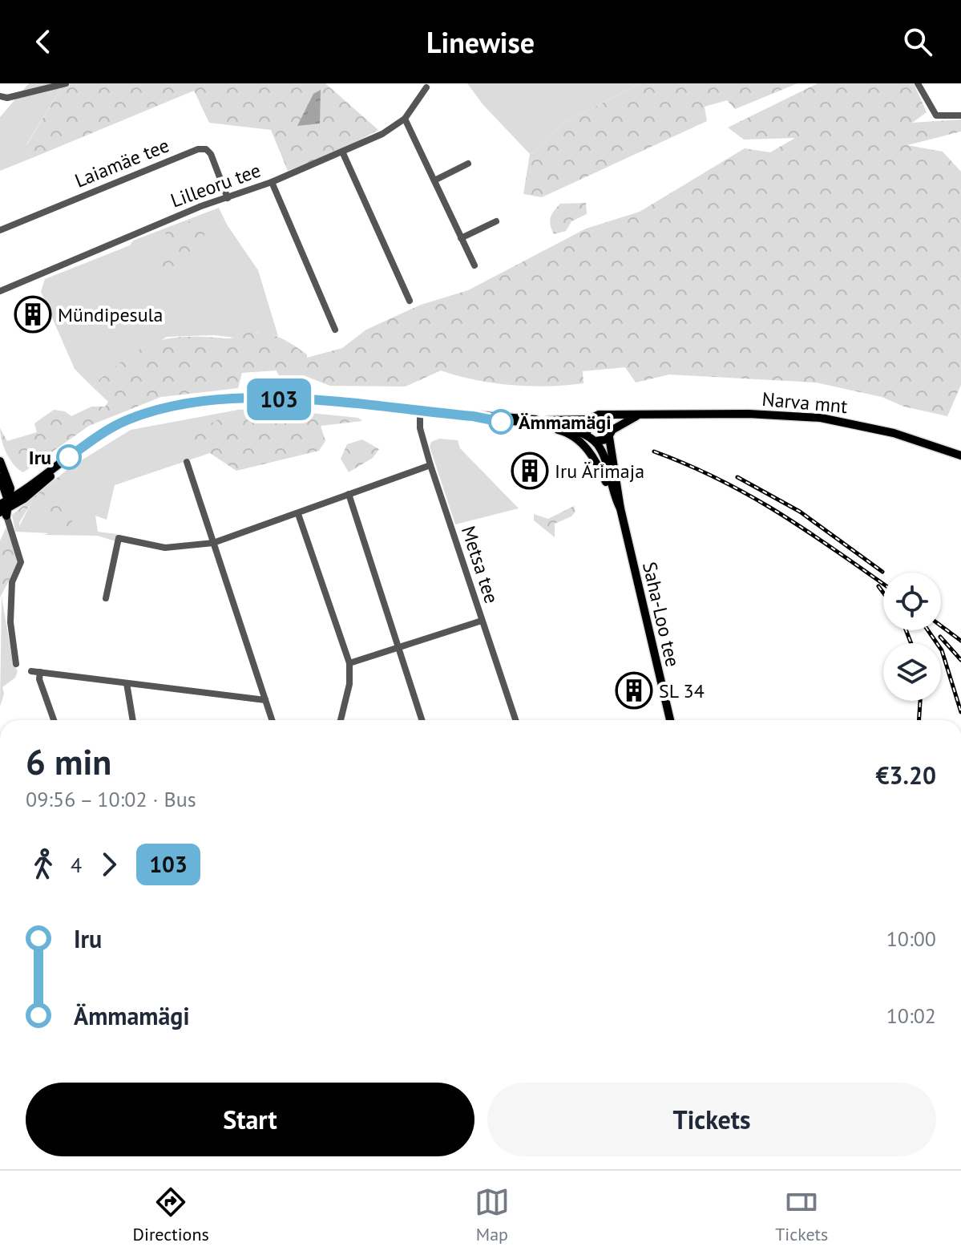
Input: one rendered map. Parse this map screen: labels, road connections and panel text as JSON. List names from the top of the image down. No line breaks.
{"streets":{"main road":["Narva mnt","Saha-Loo tee"],"street":["Laiamäe tee","Lilleoru tee","Metsa tee"]},"crossings":[["Laiamäe tee","Lilleoru tee"],["Narva mnt","Metsa tee"],["Narva mnt","Saha-Loo tee"]],"places":{"building":["Mündipesula","Iru Ärimaja","SL 34"],"other":["Ämmamägi","Iru"]},"lines":["bus line 103"],"page":{"header":"Linewise","on_map":"103","heading":["6 min","09:56 – 10:02 · Bus","€3.20"],"legs":["4","103"],"list":[{"name":"Iru","value":"10:00"},{"name":"Ämmamägi","value":"10:02"}],"buttons":["Start","Tickets"],"tabs":["Directions","Map","Tickets"]}}
